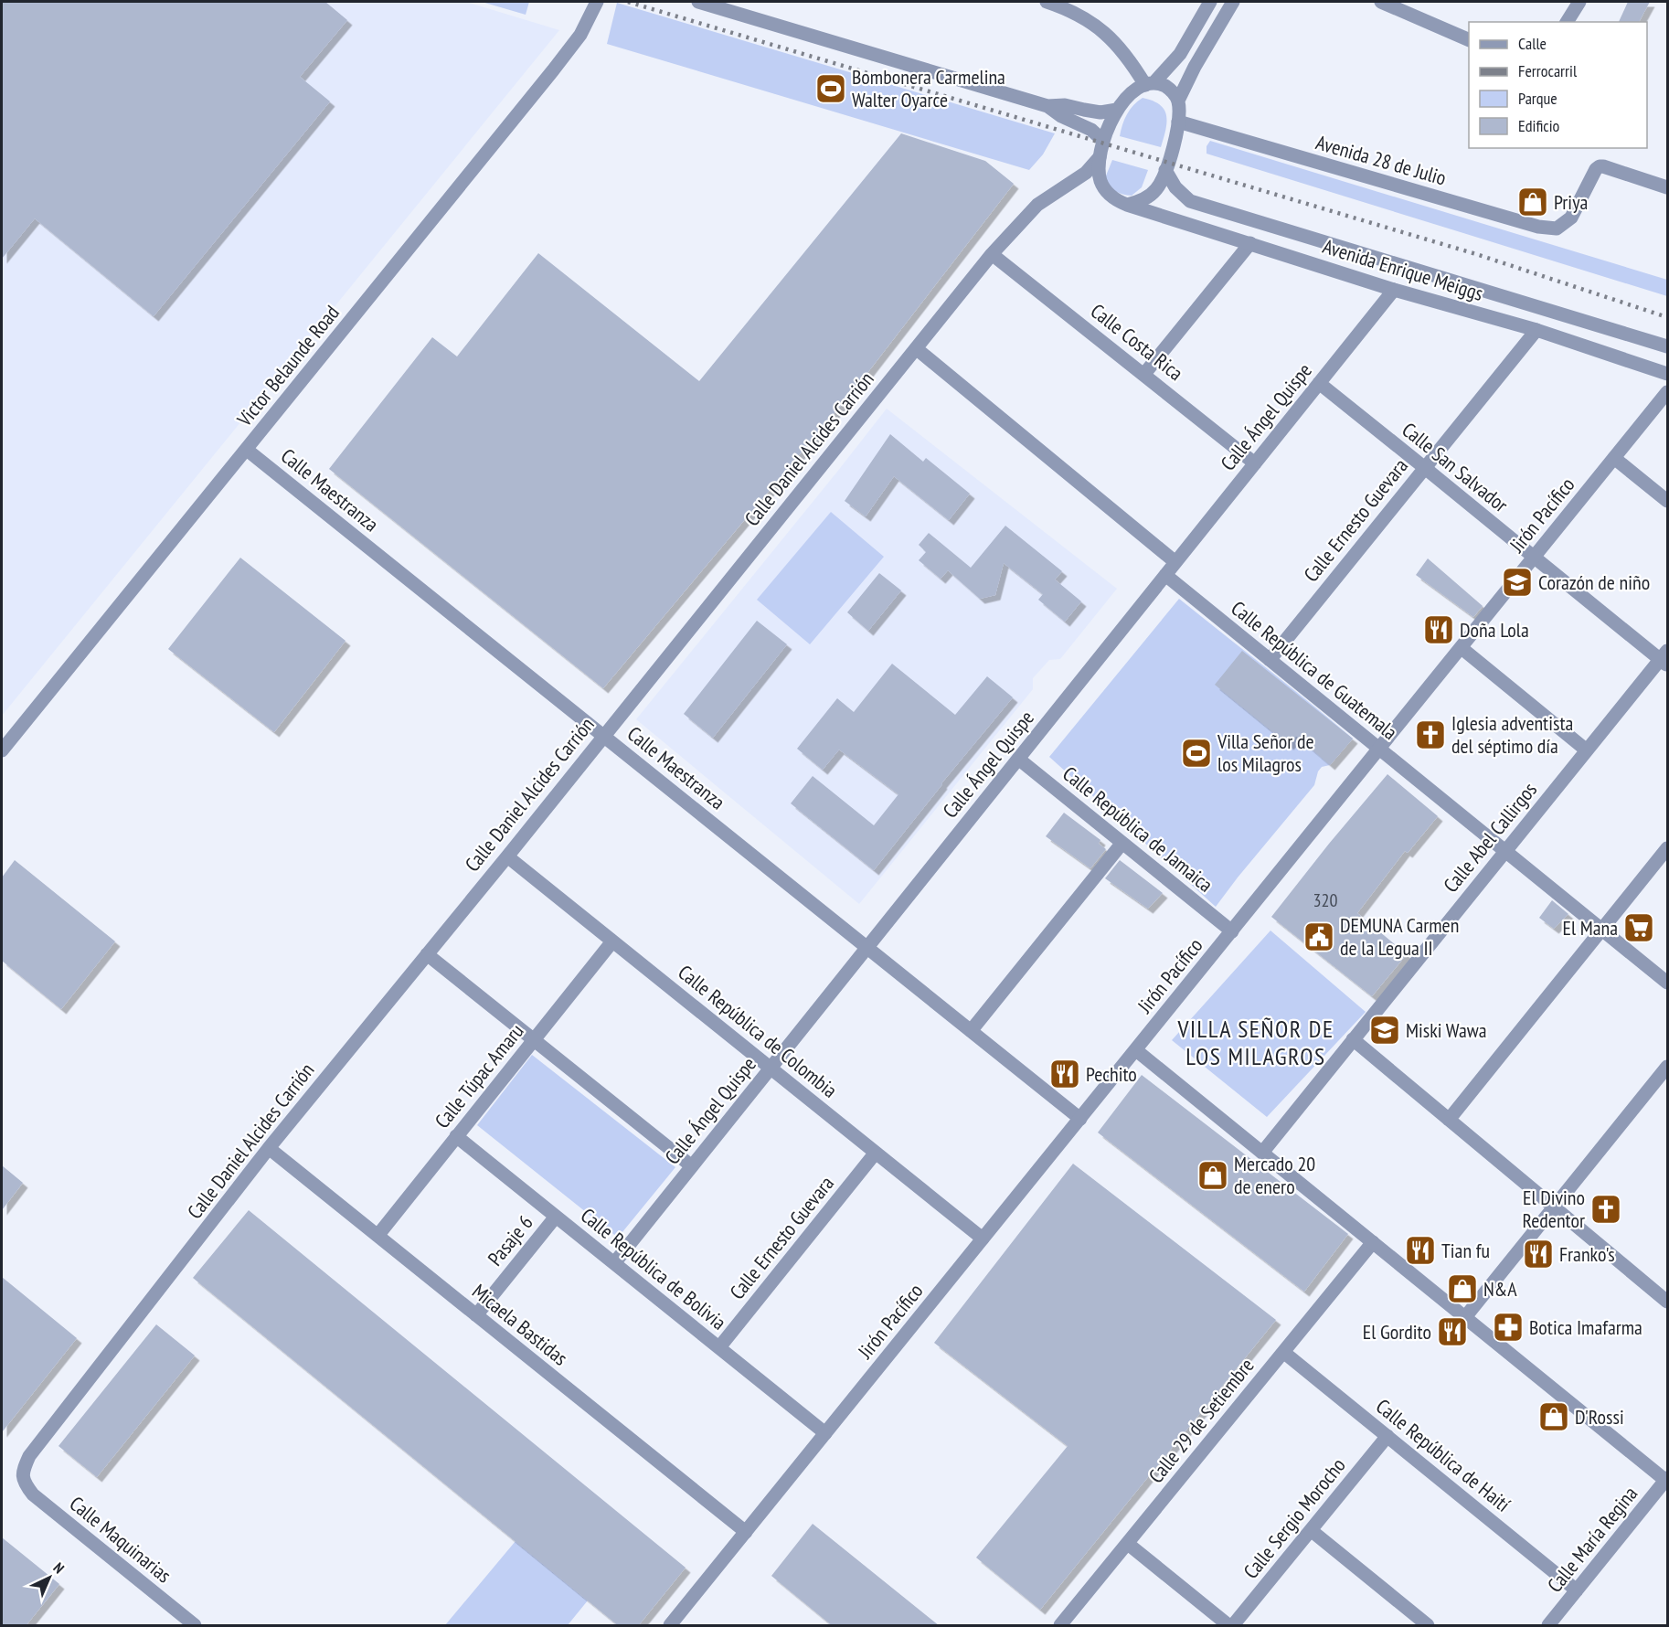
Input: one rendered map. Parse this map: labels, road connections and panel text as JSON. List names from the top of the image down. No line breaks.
{"streets":{"street":["Avenida 28 de Julio","Avenida Enrique Meiggs","Calle Costa Rica","Victor Belaunde Road","Calle Ángel Quispe","Calle Daniel Alcides Carrión","Calle San Salvador","Calle Maestranza","Jirón Pacífico","Calle Ernesto Guevara","Calle República de Guatemala","Calle República de Jamaica","Calle Abel Callirgos","Calle República de Colombia","Calle Túpac Amaru","Pasaje 6","Calle República de Bolivia","Micaela Bastidas","Calle 29 de Setiembre","Calle República de Haití","Calle Sergio Morocho","Calle Maquinarias","Calle María Regina"]},"crossings":[["Avenida 28 de Julio","Avenida Enrique Meiggs"],["Avenida 28 de Julio","Calle Daniel Alcides Carrión"],["Avenida Enrique Meiggs","Calle Ángel Quispe"],["Avenida Enrique Meiggs","Calle Daniel Alcides Carrión"],["Avenida Enrique Meiggs","Calle Ernesto Guevara"],["Calle Costa Rica","Calle Ángel Quispe"],["Calle Costa Rica","Calle Daniel Alcides Carrión"],["Victor Belaunde Road","Calle Maestranza"],["Calle Ángel Quispe","Calle San Salvador"],["Calle Ángel Quispe","Calle Maestranza"],["Calle Ángel Quispe","Calle República de Guatemala"],["Calle Ángel Quispe","Calle República de Jamaica"],["Calle Ángel Quispe","Calle República de Colombia"],["Calle Ángel Quispe","Calle República de Bolivia"],["Calle Daniel Alcides Carrión","Calle Maestranza"],["Calle Daniel Alcides Carrión","Calle República de Colombia"],["Calle Daniel Alcides Carrión","Micaela Bastidas"],["Calle Daniel Alcides Carrión","Calle Maquinarias"],["Calle San Salvador","Jirón Pacífico"],["Calle San Salvador","Calle Ernesto Guevara"],["Calle San Salvador","Calle Abel Callirgos"],["Calle Maestranza","Jirón Pacífico"],["Jirón Pacífico","Calle República de Guatemala"],["Jirón Pacífico","Calle República de Jamaica"],["Jirón Pacífico","Calle República de Colombia"],["Jirón Pacífico","Calle República de Bolivia"],["Jirón Pacífico","Micaela Bastidas"],["Calle Ernesto Guevara","Calle República de Guatemala"],["Calle Ernesto Guevara","Calle República de Colombia"],["Calle Ernesto Guevara","Calle República de Bolivia"],["Calle República de Guatemala","Calle Abel Callirgos"],["Calle República de Colombia","Calle Túpac Amaru"],["Calle Túpac Amaru","Calle República de Bolivia"],["Calle Túpac Amaru","Micaela Bastidas"],["Pasaje 6","Calle República de Bolivia"],["Pasaje 6","Micaela Bastidas"],["Calle 29 de Setiembre","Calle República de Haití"],["Calle República de Haití","Calle Sergio Morocho"],["Calle República de Haití","Calle María Regina"]],"districts":["VILLA SEÑOR DE LOS MILAGROS"],"places":{"sports":["Bombonera Carmelina Walter Oyarce","Villa Señor de los Milagros"],"shop":["Priya","Mercado 20 de enero","N&A","D'Rossi"],"school or university":["Corazón de niño","Miski Wawa"],"restaurant":["Doña Lola","Pechito","Tian fu","Franko's","El Gordito"],"church":["Iglesia adventista del séptimo día","El Divino Redentor"],"supermarket":["El Mana"],"public building":["DEMUNA Carmen de la Legua II"],"pharmacy":["Botica Imafarma"]},"house_numbers":["320"],"legend":["Calle","Ferrocarril","Parque","Edificio"],"north":"top right"}
